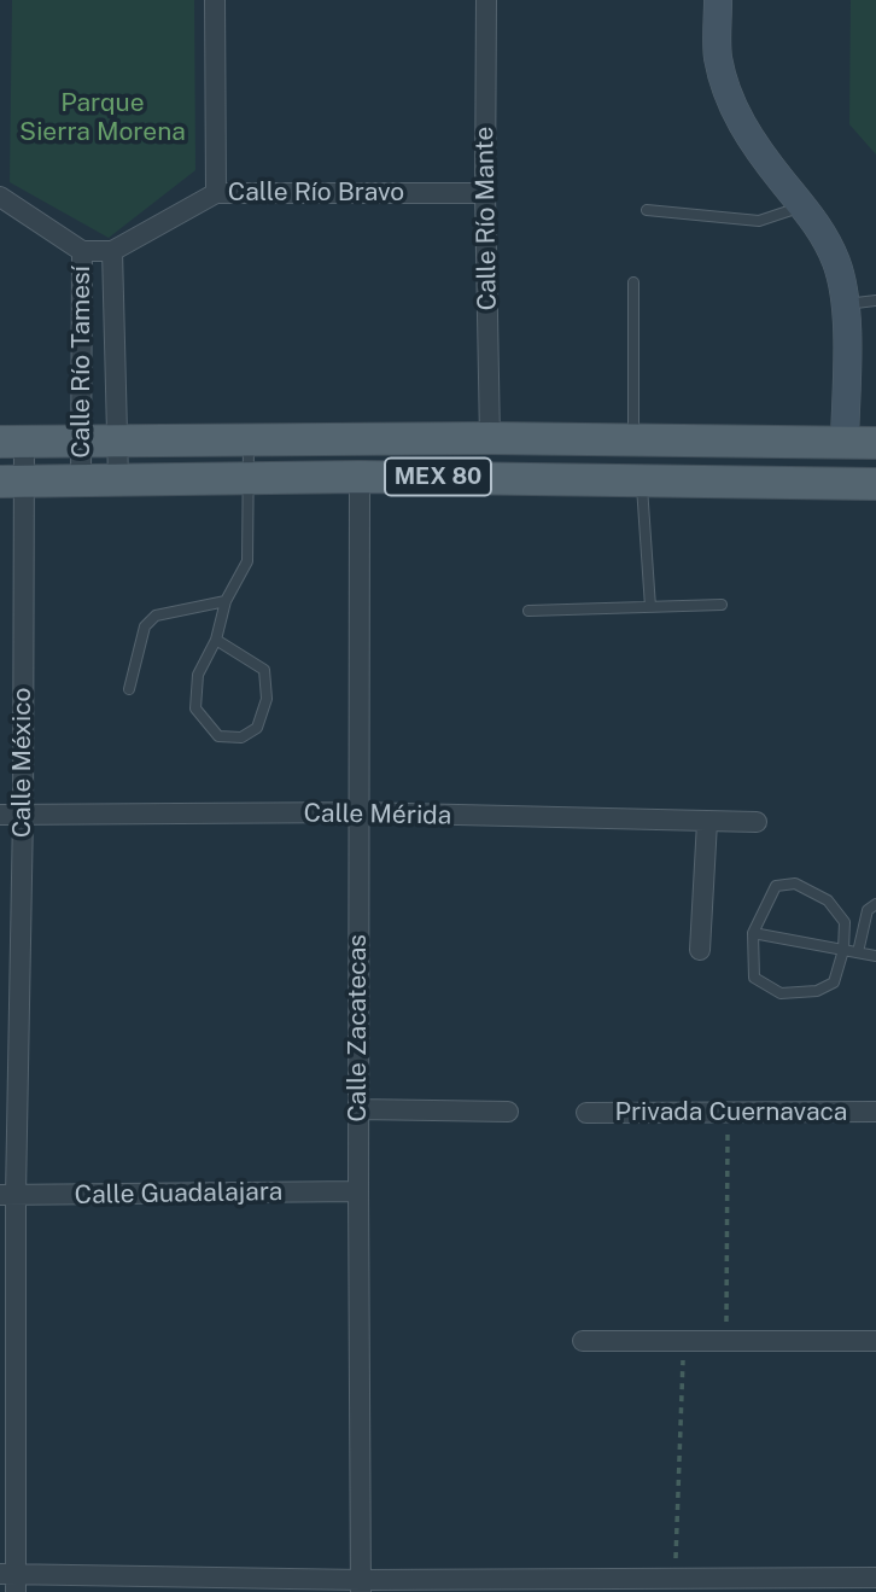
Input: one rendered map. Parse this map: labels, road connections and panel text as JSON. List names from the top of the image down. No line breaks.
{"streets":{"main road":["MEX 80"],"street":["Calle Río Bravo","Calle Río Mante","Calle Río Tamesí","Calle México","Calle Mérida","Calle Zacatecas","Privada Cuernavaca","Calle Guadalajara"]},"crossings":[["Calle Río Bravo","Calle Río Mante"],["Calle Río Bravo","Calle Río Tamesí"],["Calle Río Mante","MEX 80"],["Calle Río Tamesí","MEX 80"],["MEX 80","Calle México"],["MEX 80","Calle Zacatecas"],["Calle México","Calle Mérida"],["Calle México","Calle Guadalajara"],["Calle Mérida","Calle Zacatecas"],["Calle Zacatecas","Calle Guadalajara"]],"parks":["Parque Sierra Morena"]}
